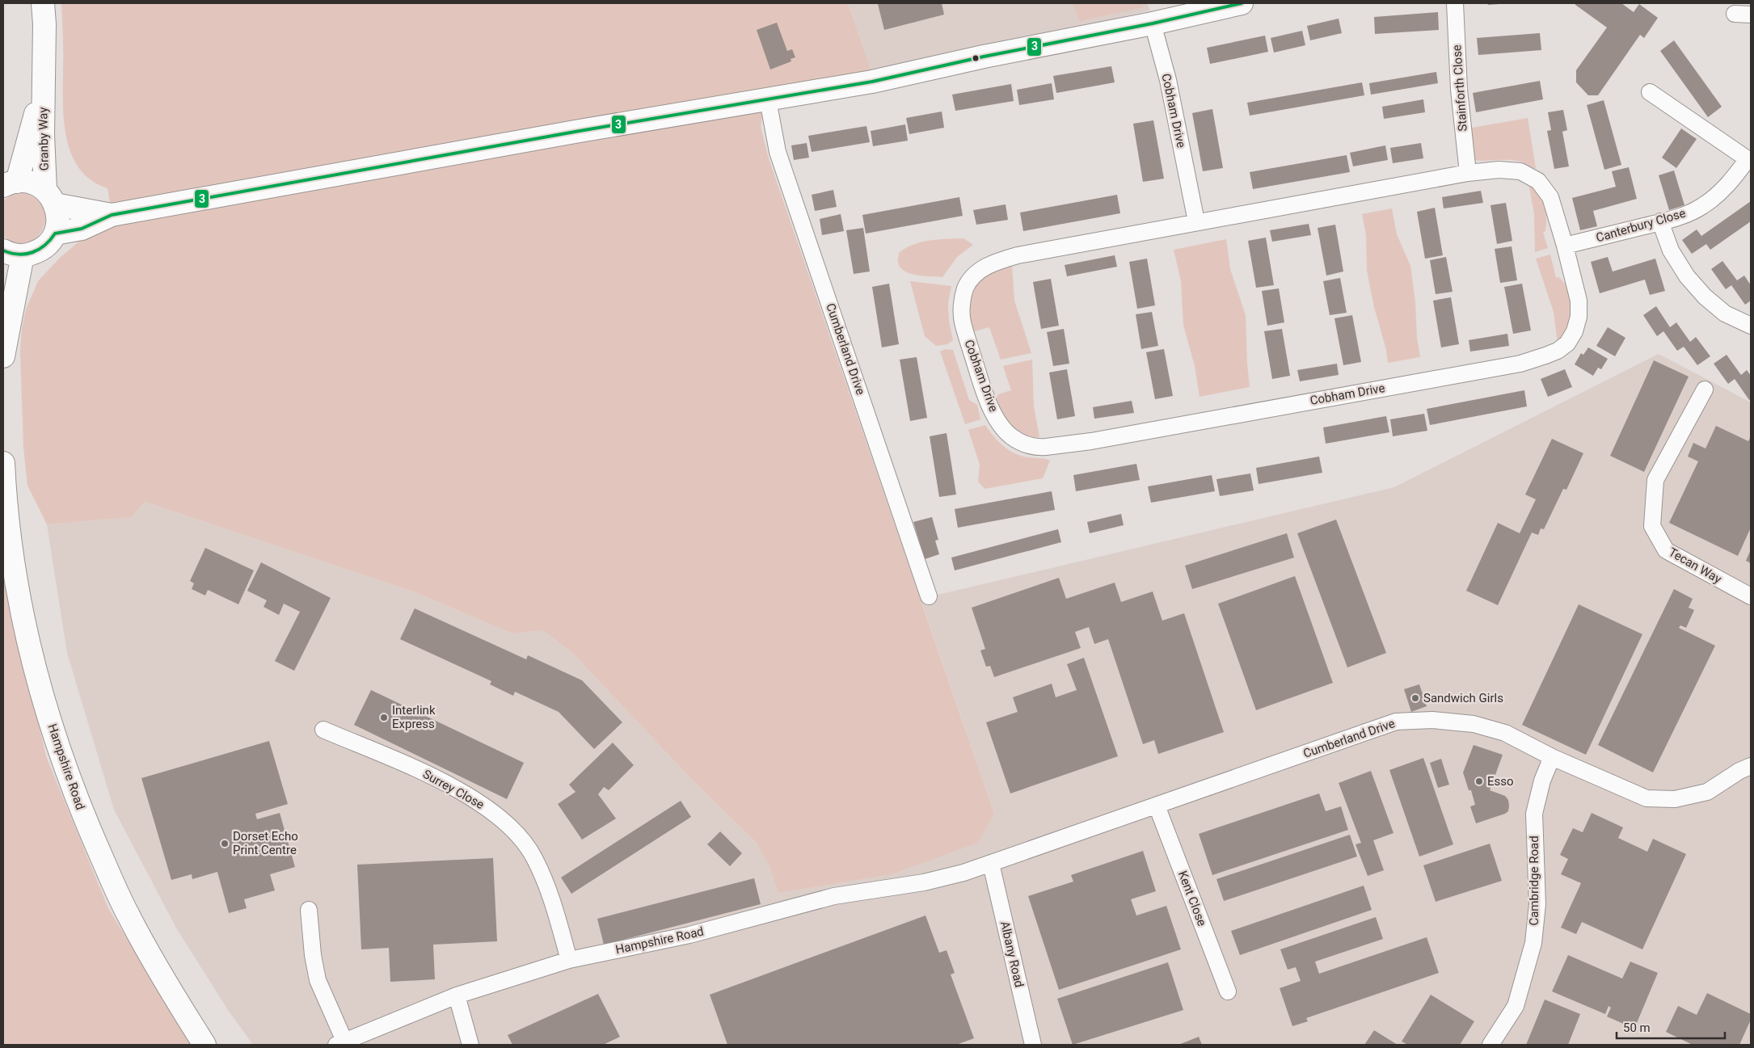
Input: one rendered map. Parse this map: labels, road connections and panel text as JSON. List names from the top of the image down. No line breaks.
{"streets":{"main road":["Granby Way","Hampshire Road"],"street":["Stainforth Close","Cobham Drive","Canterbury Close","Cumberland Drive","Tecan Way","Surrey Close","Cambridge Road","Kent Close","Albany Road"]},"crossings":[["Stainforth Close","Cobham Drive"],["Cobham Drive","Canterbury Close"],["Cumberland Drive","Hampshire Road"],["Cumberland Drive","Cambridge Road"],["Cumberland Drive","Kent Close"],["Cumberland Drive","Albany Road"],["Hampshire Road","Surrey Close"],["Hampshire Road","Albany Road"]],"places":["Sandwich Girls","Interlink Express","Esso","Dorset Echo Print Centre"],"lines":["transit line 3"],"scale_bar":"50 m"}
